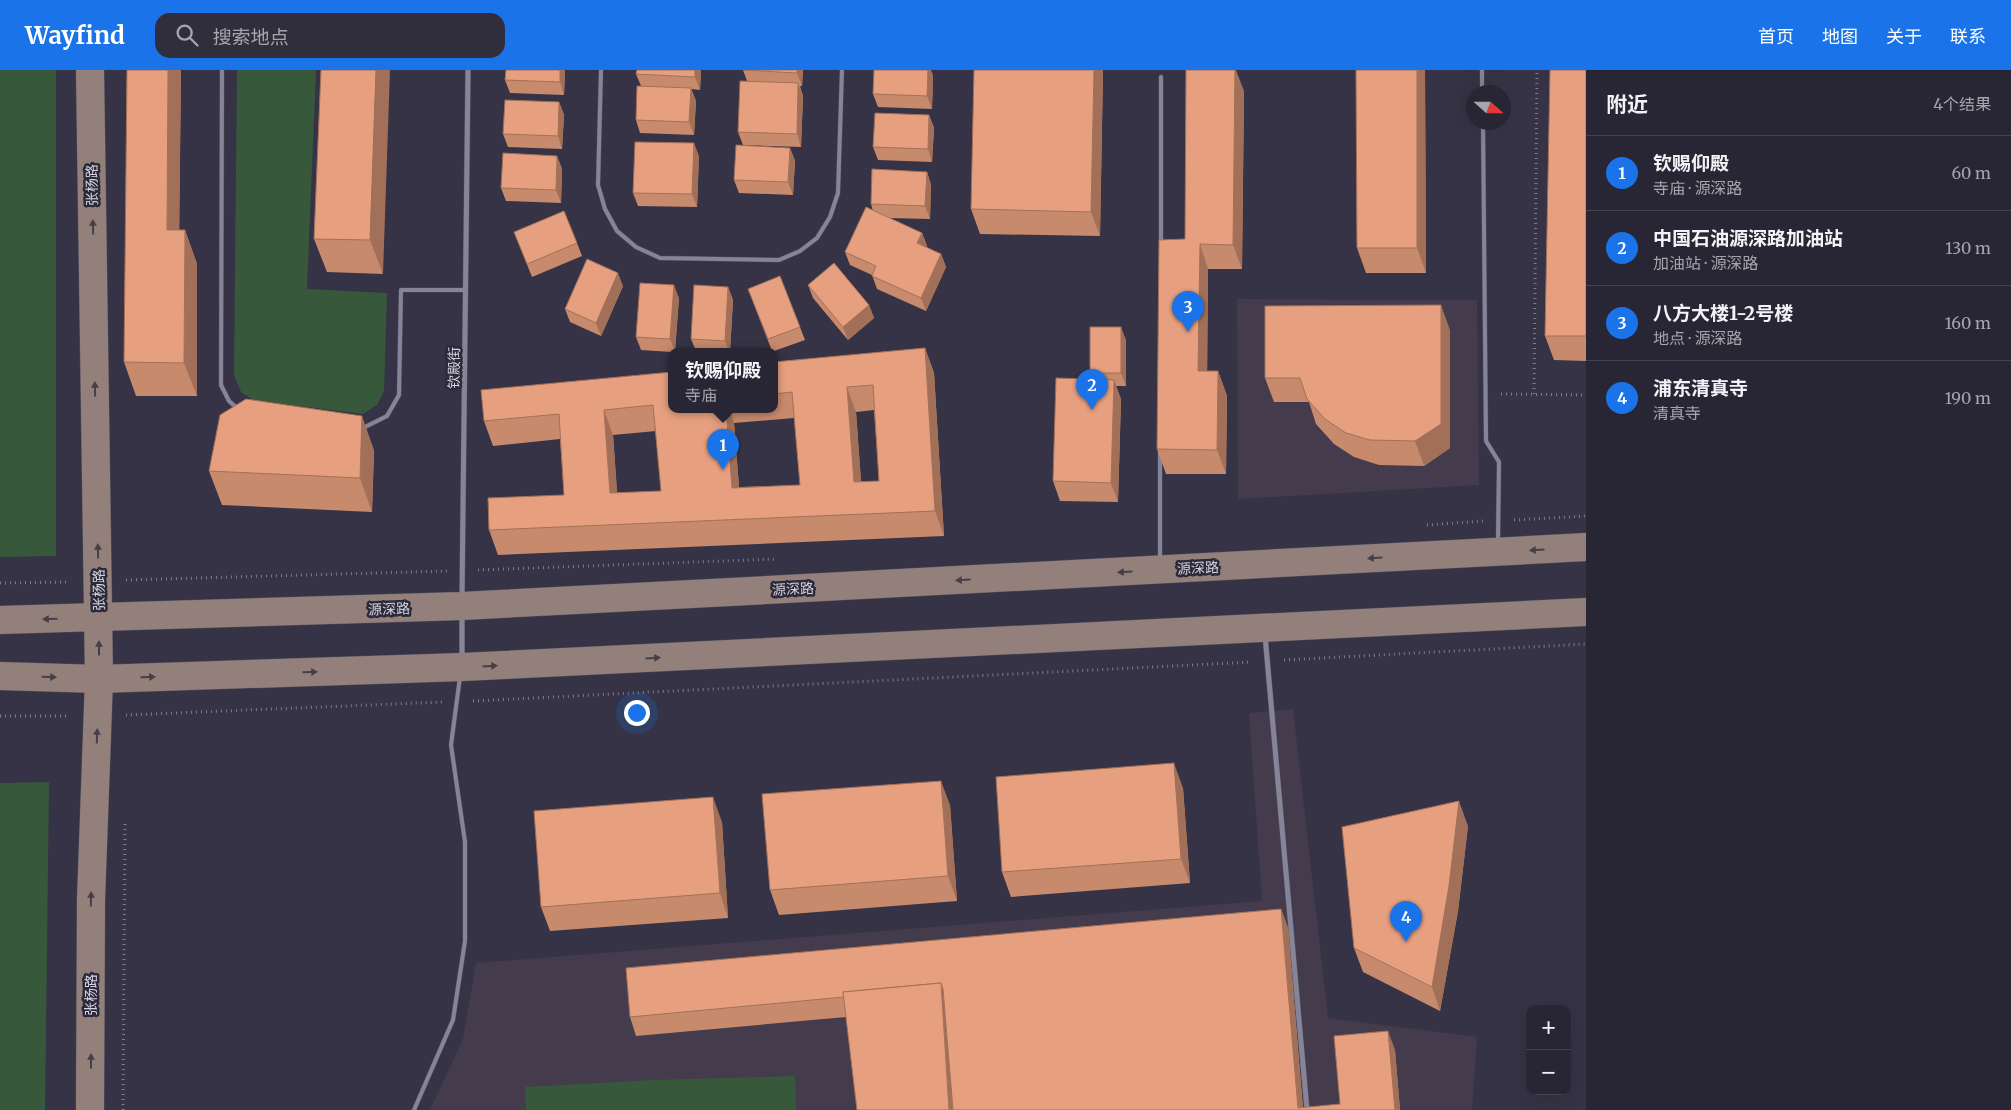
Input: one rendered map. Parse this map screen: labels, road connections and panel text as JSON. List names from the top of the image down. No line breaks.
{"streets":{"main road":["张杨路","源深路"],"street":["钦殿街"]},"crossings":[["张杨路","源深路"],["钦殿街","源深路"]],"one_way":["张杨路"],"north":"right","page":{"header":"Wayfind","search":"搜索地点","nav":["首页","地图","关于","联系"],"heading":["附近","4个结果"],"list":[{"mark":"1","name":"钦赐仰殿","note":"寺庙 · 源深路","value":"60 m"},{"mark":"2","name":"中国石油源深路加油站","note":"加油站 · 源深路","value":"130 m"},{"mark":"3","name":"八方大楼1-2号楼","note":"地点 · 源深路","value":"160 m"},{"mark":"4","name":"浦东清真寺","note":"清真寺","value":"190 m"}],"pins":["3","2","1","4"],"popup":["钦赐仰殿","寺庙"],"map_buttons":["+","−"]}}
